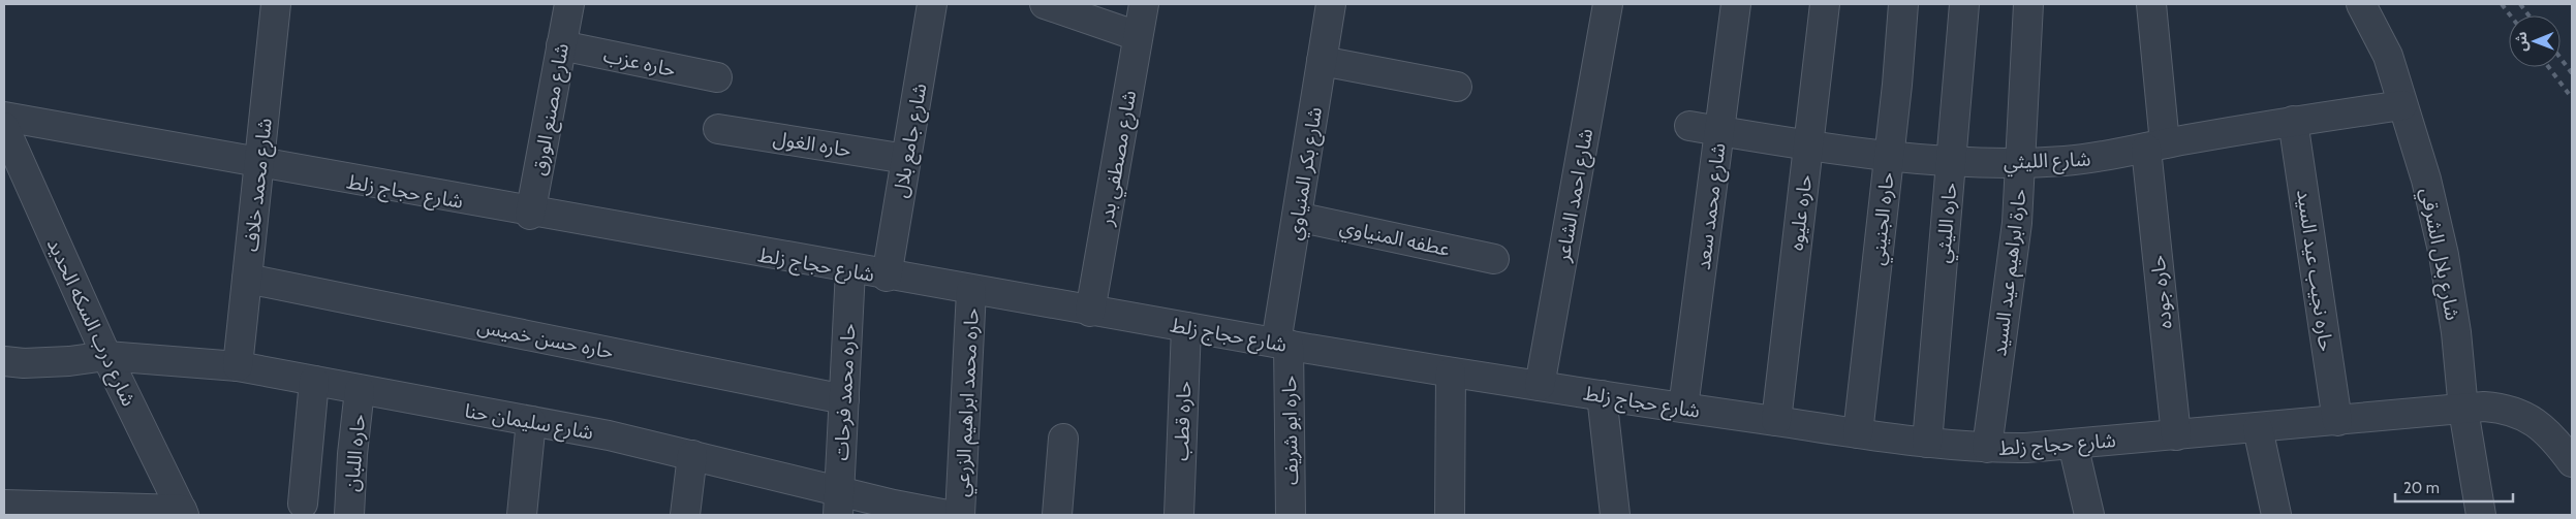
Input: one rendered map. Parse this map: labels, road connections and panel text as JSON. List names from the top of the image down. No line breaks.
{"streets":{"street":["حاره عزب","شارع مصنع الورق","شارع جامع بلال","حاره الغول","شارع مصطفي بدر","شارع الليثي","شارع بكر المنياوي","شارع محمد خلاف","شارع حجاج زلط","شارع احمد الشاعر","شارع محمد سعد","حاره عليوه","حاره الجنيني","حاره الليثي","عطفه المنياوي","شارع بلال الشرقي","حاره نجيب عيد السيد","حارة ابراهيم عيد السيد","حاره جوده","شارع درب السكه الحديد","حاره حسن خميس","حاره محمد فرحات","حاره محمد ابراهيم الزرعي","شارع سليمان حنا","حاره قطب","حاره ابو شريف","حاره اللبان"]},"crossings":[["حاره عزب","شارع مصنع الورق"],["شارع مصنع الورق","شارع حجاج زلط"],["شارع جامع بلال","حاره الغول"],["شارع جامع بلال","شارع حجاج زلط"],["شارع مصطفي بدر","شارع حجاج زلط"],["شارع الليثي","شارع محمد سعد"],["شارع الليثي","حاره عليوه"],["شارع الليثي","حاره الجنيني"],["شارع الليثي","حاره الليثي"],["شارع الليثي","شارع بلال الشرقي"],["شارع الليثي","حاره نجيب عيد السيد"],["شارع الليثي","حارة ابراهيم عيد السيد"],["شارع الليثي","حاره جوده"],["شارع بكر المنياوي","شارع حجاج زلط"],["شارع بكر المنياوي","عطفه المنياوي"],["شارع بكر المنياوي","حاره ابو شريف"],["شارع محمد خلاف","شارع حجاج زلط"],["شارع محمد خلاف","حاره حسن خميس"],["شارع محمد خلاف","شارع سليمان حنا"],["شارع حجاج زلط","شارع احمد الشاعر"],["شارع حجاج زلط","شارع محمد سعد"],["شارع حجاج زلط","حاره عليوه"],["شارع حجاج زلط","حاره الجنيني"],["شارع حجاج زلط","حاره الليثي"],["شارع حجاج زلط","شارع بلال الشرقي"],["شارع حجاج زلط","حاره نجيب عيد السيد"],["شارع حجاج زلط","حارة ابراهيم عيد السيد"],["شارع حجاج زلط","حاره جوده"],["شارع حجاج زلط","حاره محمد فرحات"],["شارع حجاج زلط","حاره محمد ابراهيم الزرعي"],["شارع حجاج زلط","حاره قطب"],["شارع حجاج زلط","حاره ابو شريف"],["شارع درب السكه الحديد","شارع سليمان حنا"],["حاره حسن خميس","حاره محمد فرحات"],["حاره محمد فرحات","شارع سليمان حنا"],["شارع سليمان حنا","حاره اللبان"]],"scale_bar":"20 m","north":"left"}
